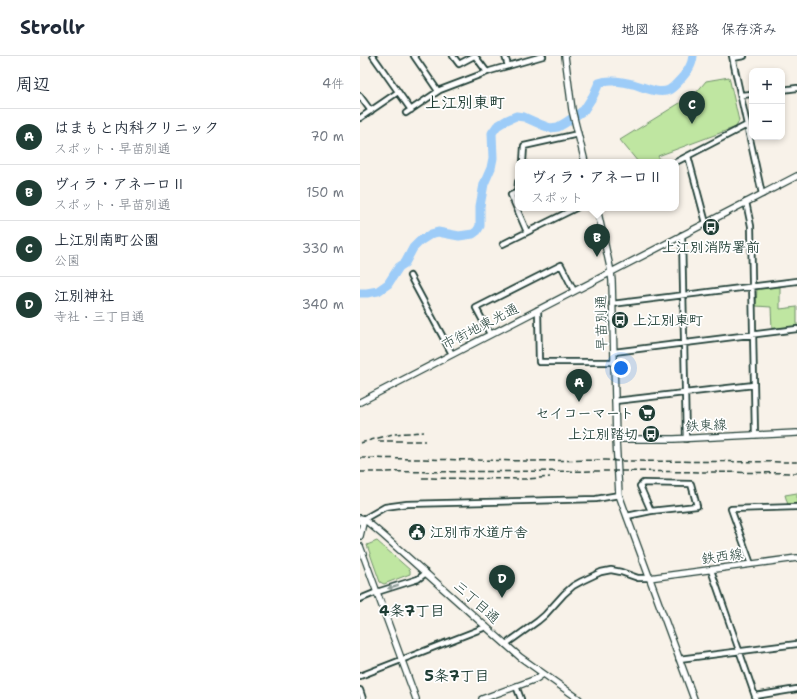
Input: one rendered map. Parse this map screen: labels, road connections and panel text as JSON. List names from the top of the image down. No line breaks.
{"streets":{"street":["早苗別通","市街地東光通","鉄東線","鉄西線","三丁目通"]},"crossings":[["早苗別通","市街地東光通"],["早苗別通","鉄東線"],["早苗別通","鉄西線"]],"districts":["上江別東町","4条7丁目","5条7丁目"],"places":{"bus stop":["上江別消防署前","上江別東町","上江別踏切"],"supermarket":["セイコーマート"],"public building":["江別市水道庁舎"]},"page":{"header":"Strollr","nav":["地図","経路","保存済み"],"heading":["周辺","4件"],"map_buttons":["+","−"],"pins":["C","B","A","D"],"list":[{"mark":"A","name":"はまもと内科クリニック","note":"スポット · 早苗別通","value":"70 m"},{"mark":"B","name":"ヴィラ・アネーロⅡ","note":"スポット · 早苗別通","value":"150 m"},{"mark":"C","name":"上江別南町公園","note":"公園","value":"330 m"},{"mark":"D","name":"江別神社","note":"寺社 · 三丁目通","value":"340 m"}],"popup":["ヴィラ・アネーロⅡ","スポット"]}}
